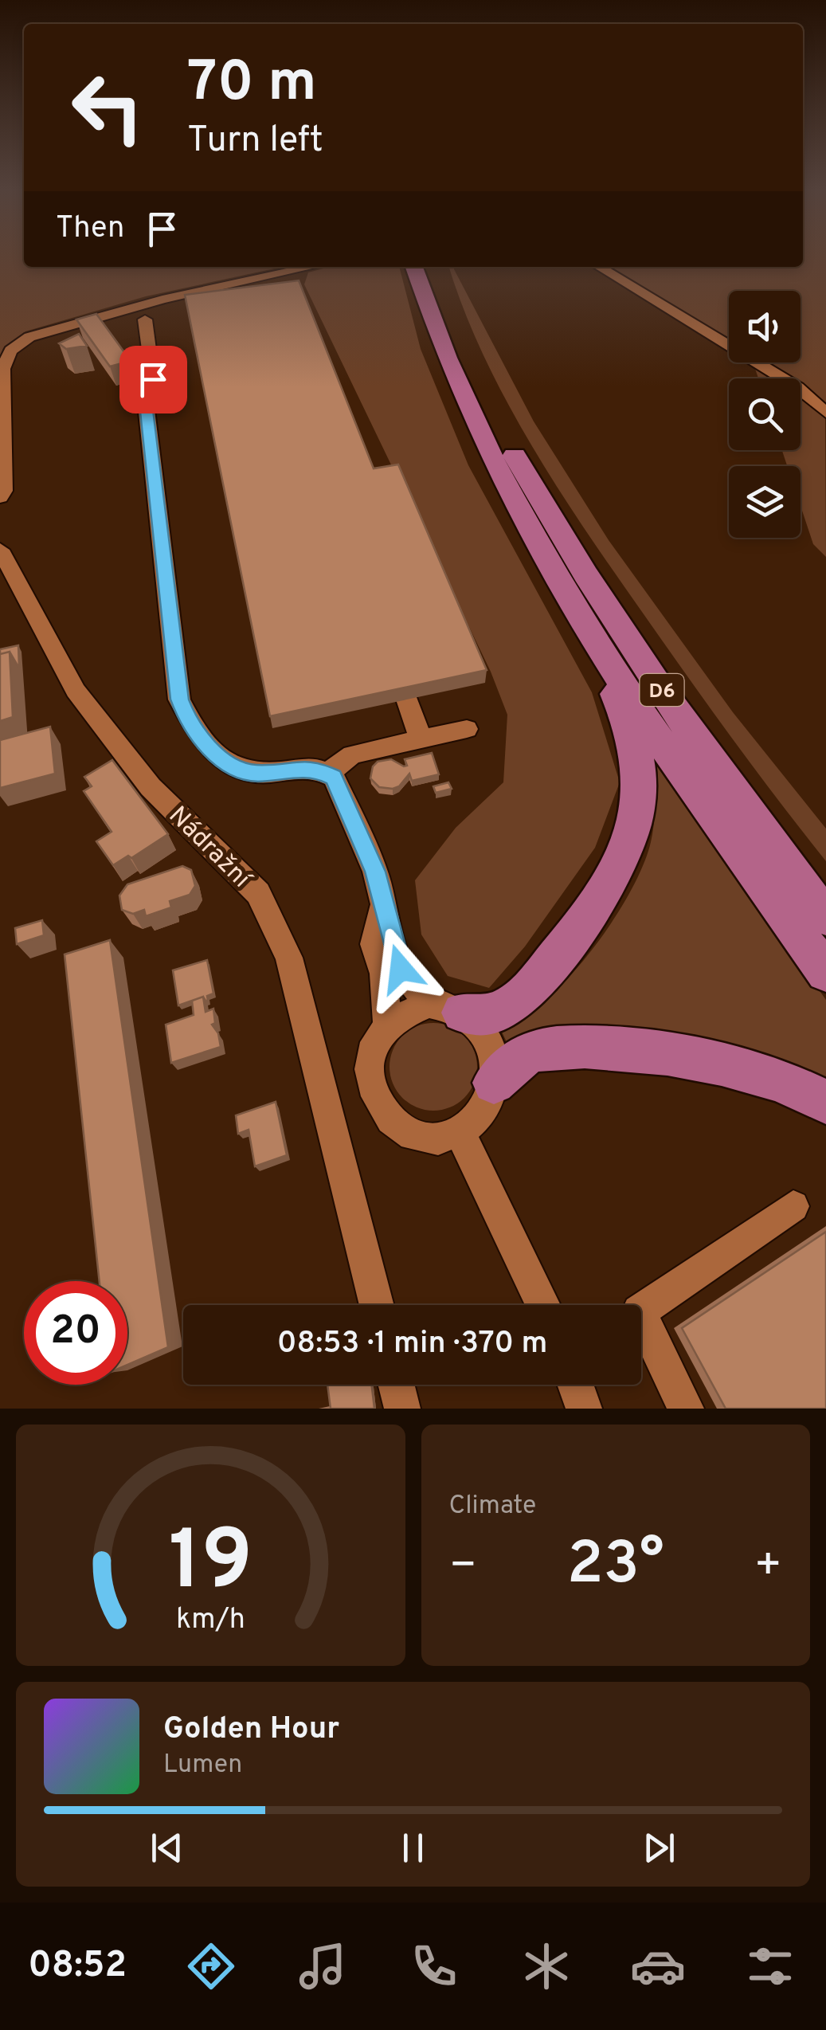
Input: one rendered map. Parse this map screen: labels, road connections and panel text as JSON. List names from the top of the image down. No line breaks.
{"streets":{"highway":["D6"],"street":["Nádražní"]},"page":{"turn":["70 m","Turn left"],"then":"Then","limit":"20","trip":"08:53 · 1 min · 370 m","tile":"Climate","heat":["−","23°","+"],"song":["Golden Hour","Lumen"],"tabs":"08:52","gauge":["19","km/h"]}}
